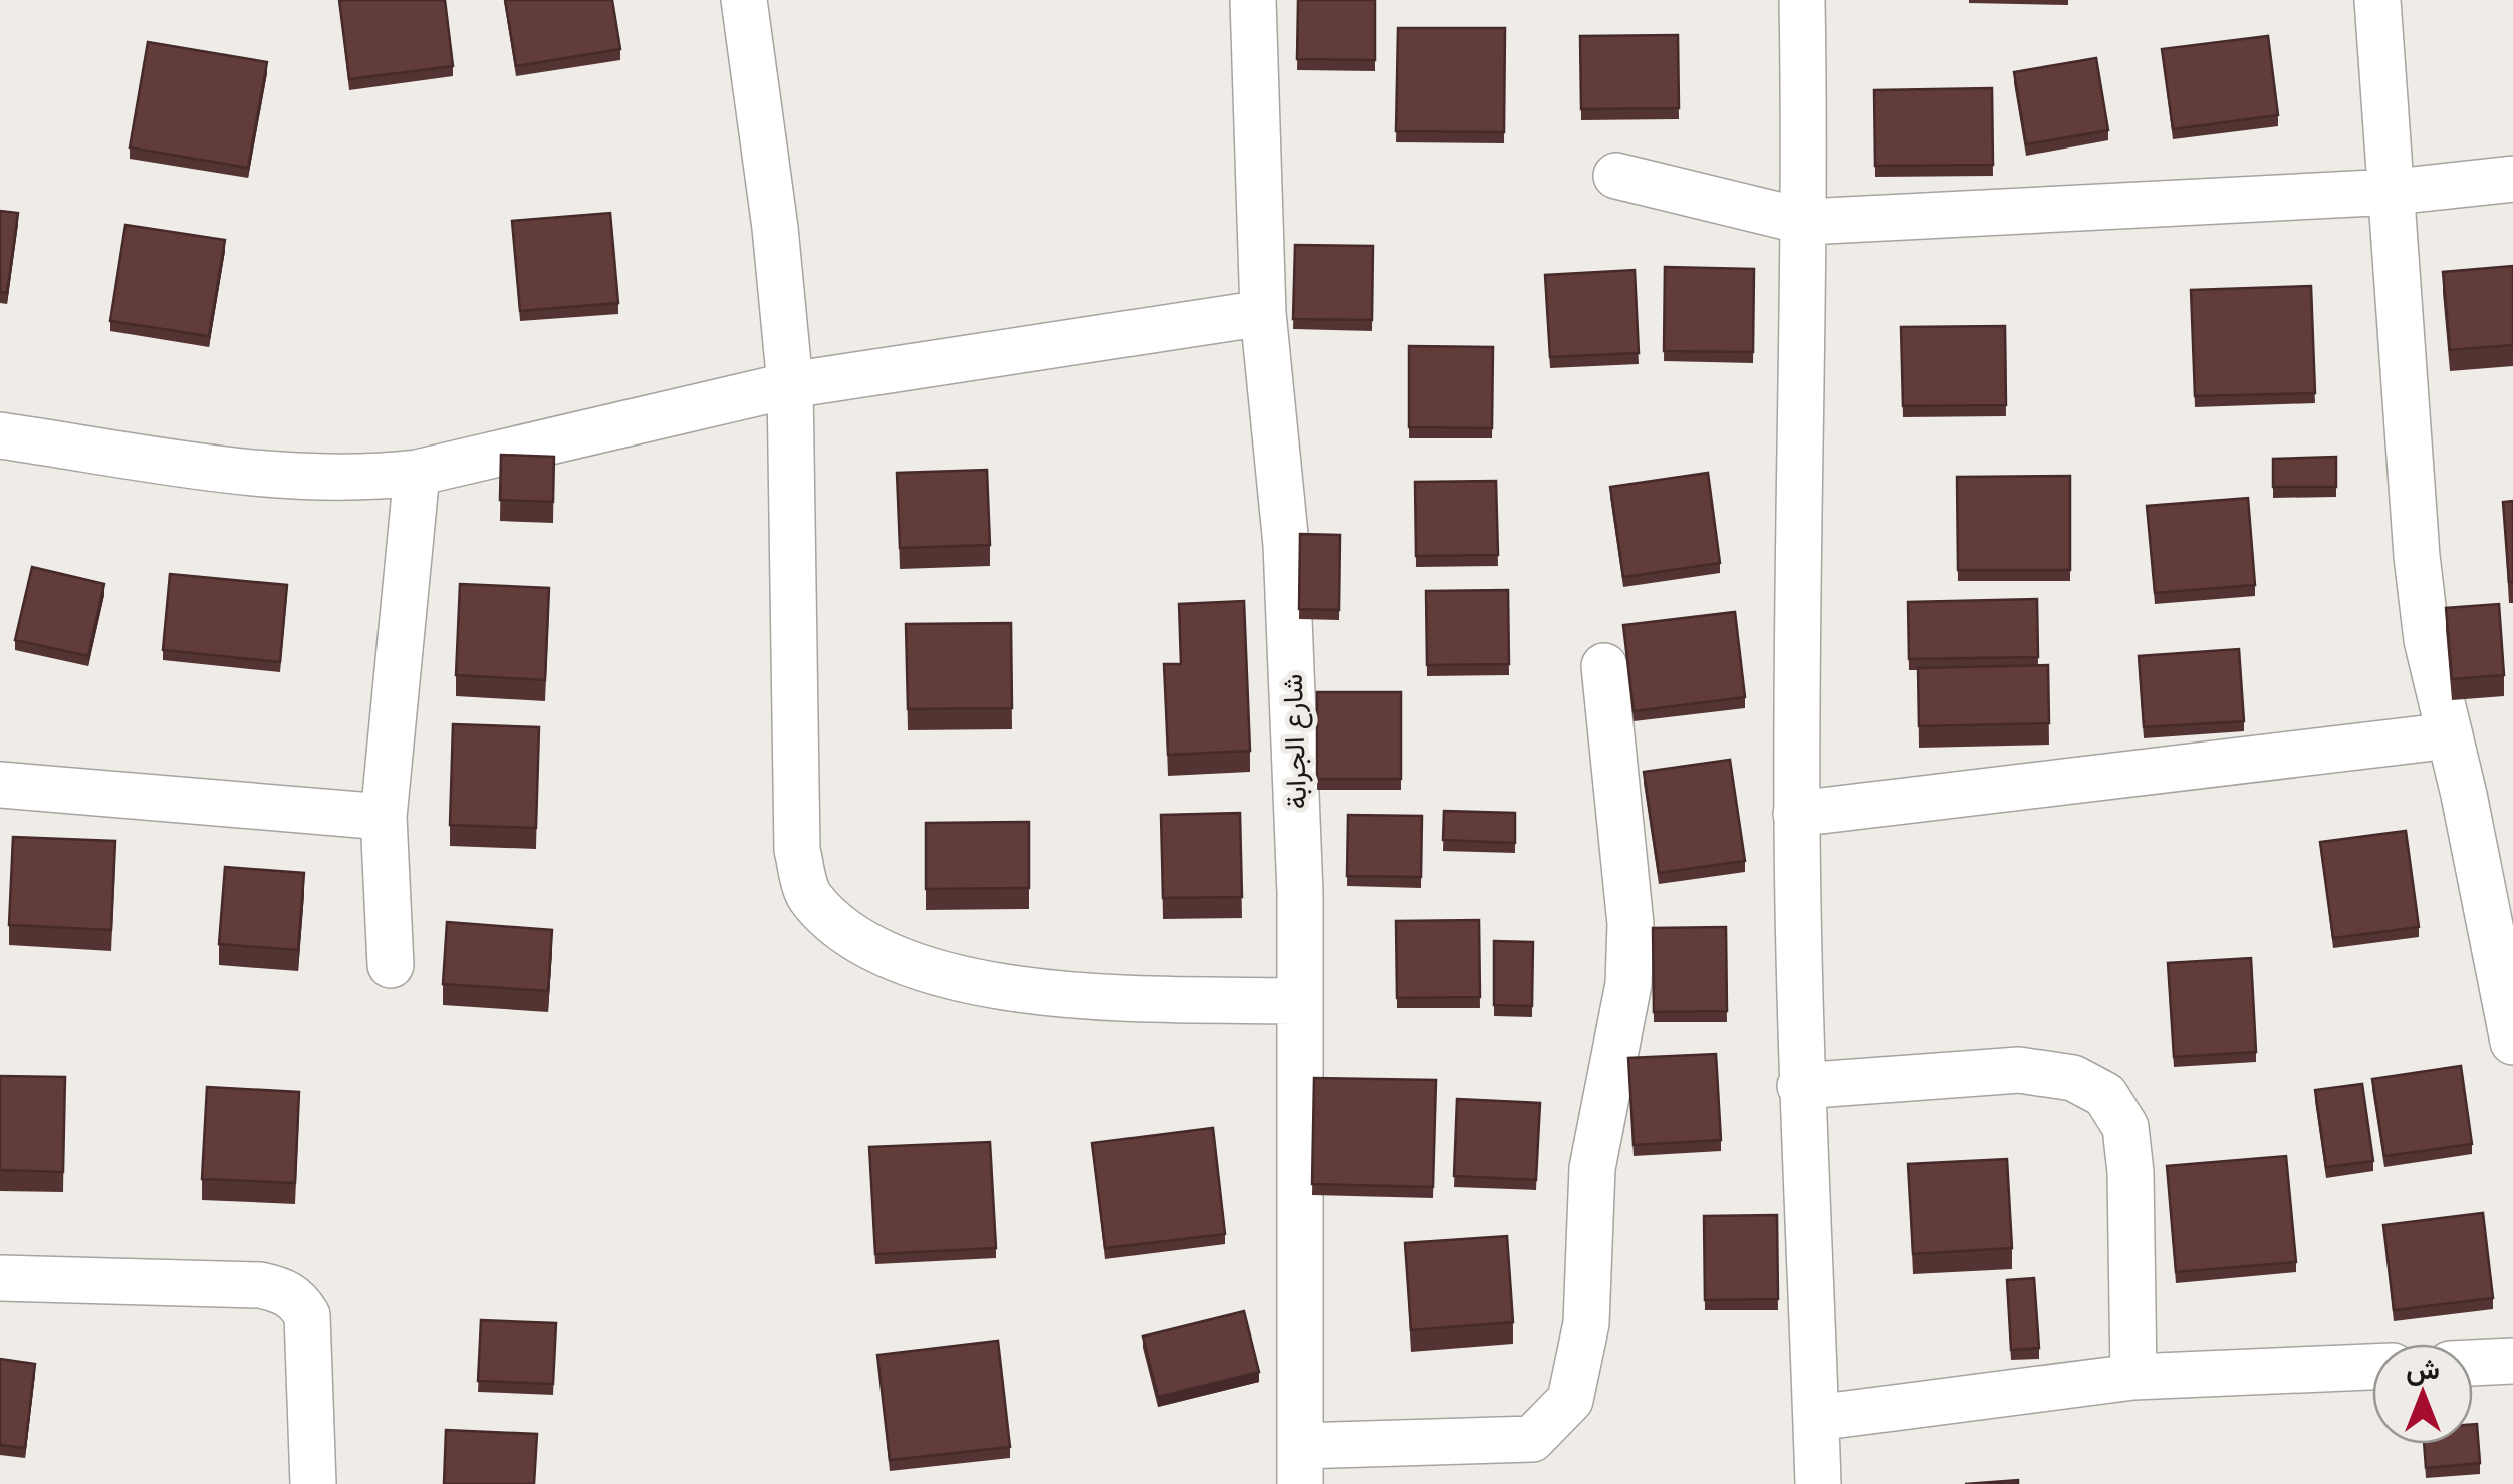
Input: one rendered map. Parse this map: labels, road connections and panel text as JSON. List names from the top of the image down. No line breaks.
{"streets":{"street":["شارع الجرابة"]},"north":"top"}
